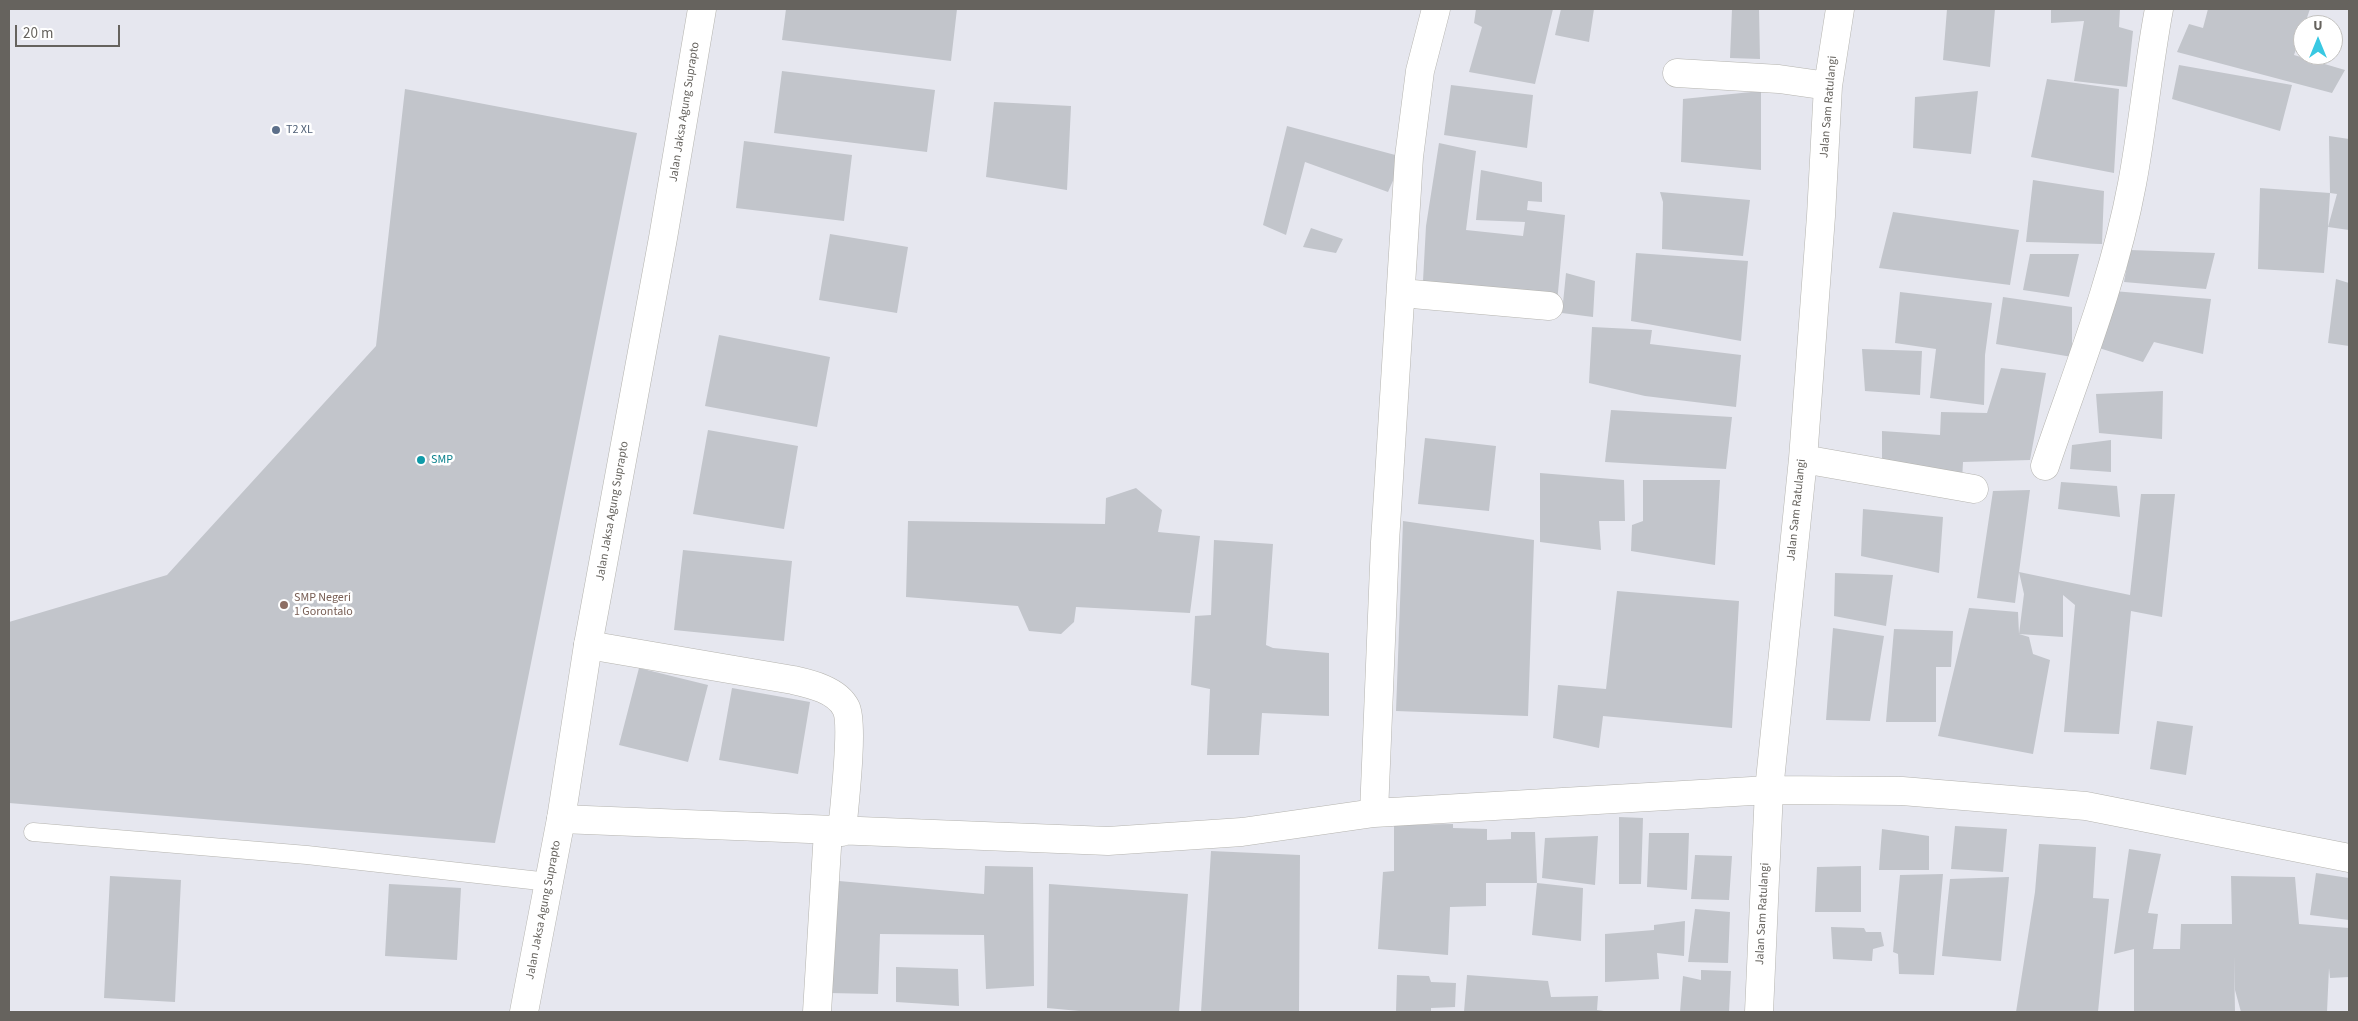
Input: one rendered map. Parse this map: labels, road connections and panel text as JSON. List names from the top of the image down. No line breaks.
{"streets":{"street":["Jalan Sam Ratulangi","Jalan Jaksa Agung Suprapto"]},"places":["T2 XL","SMP","SMP Negeri 1 Gorontalo"],"scale_bar":"20 m","north":"top"}
